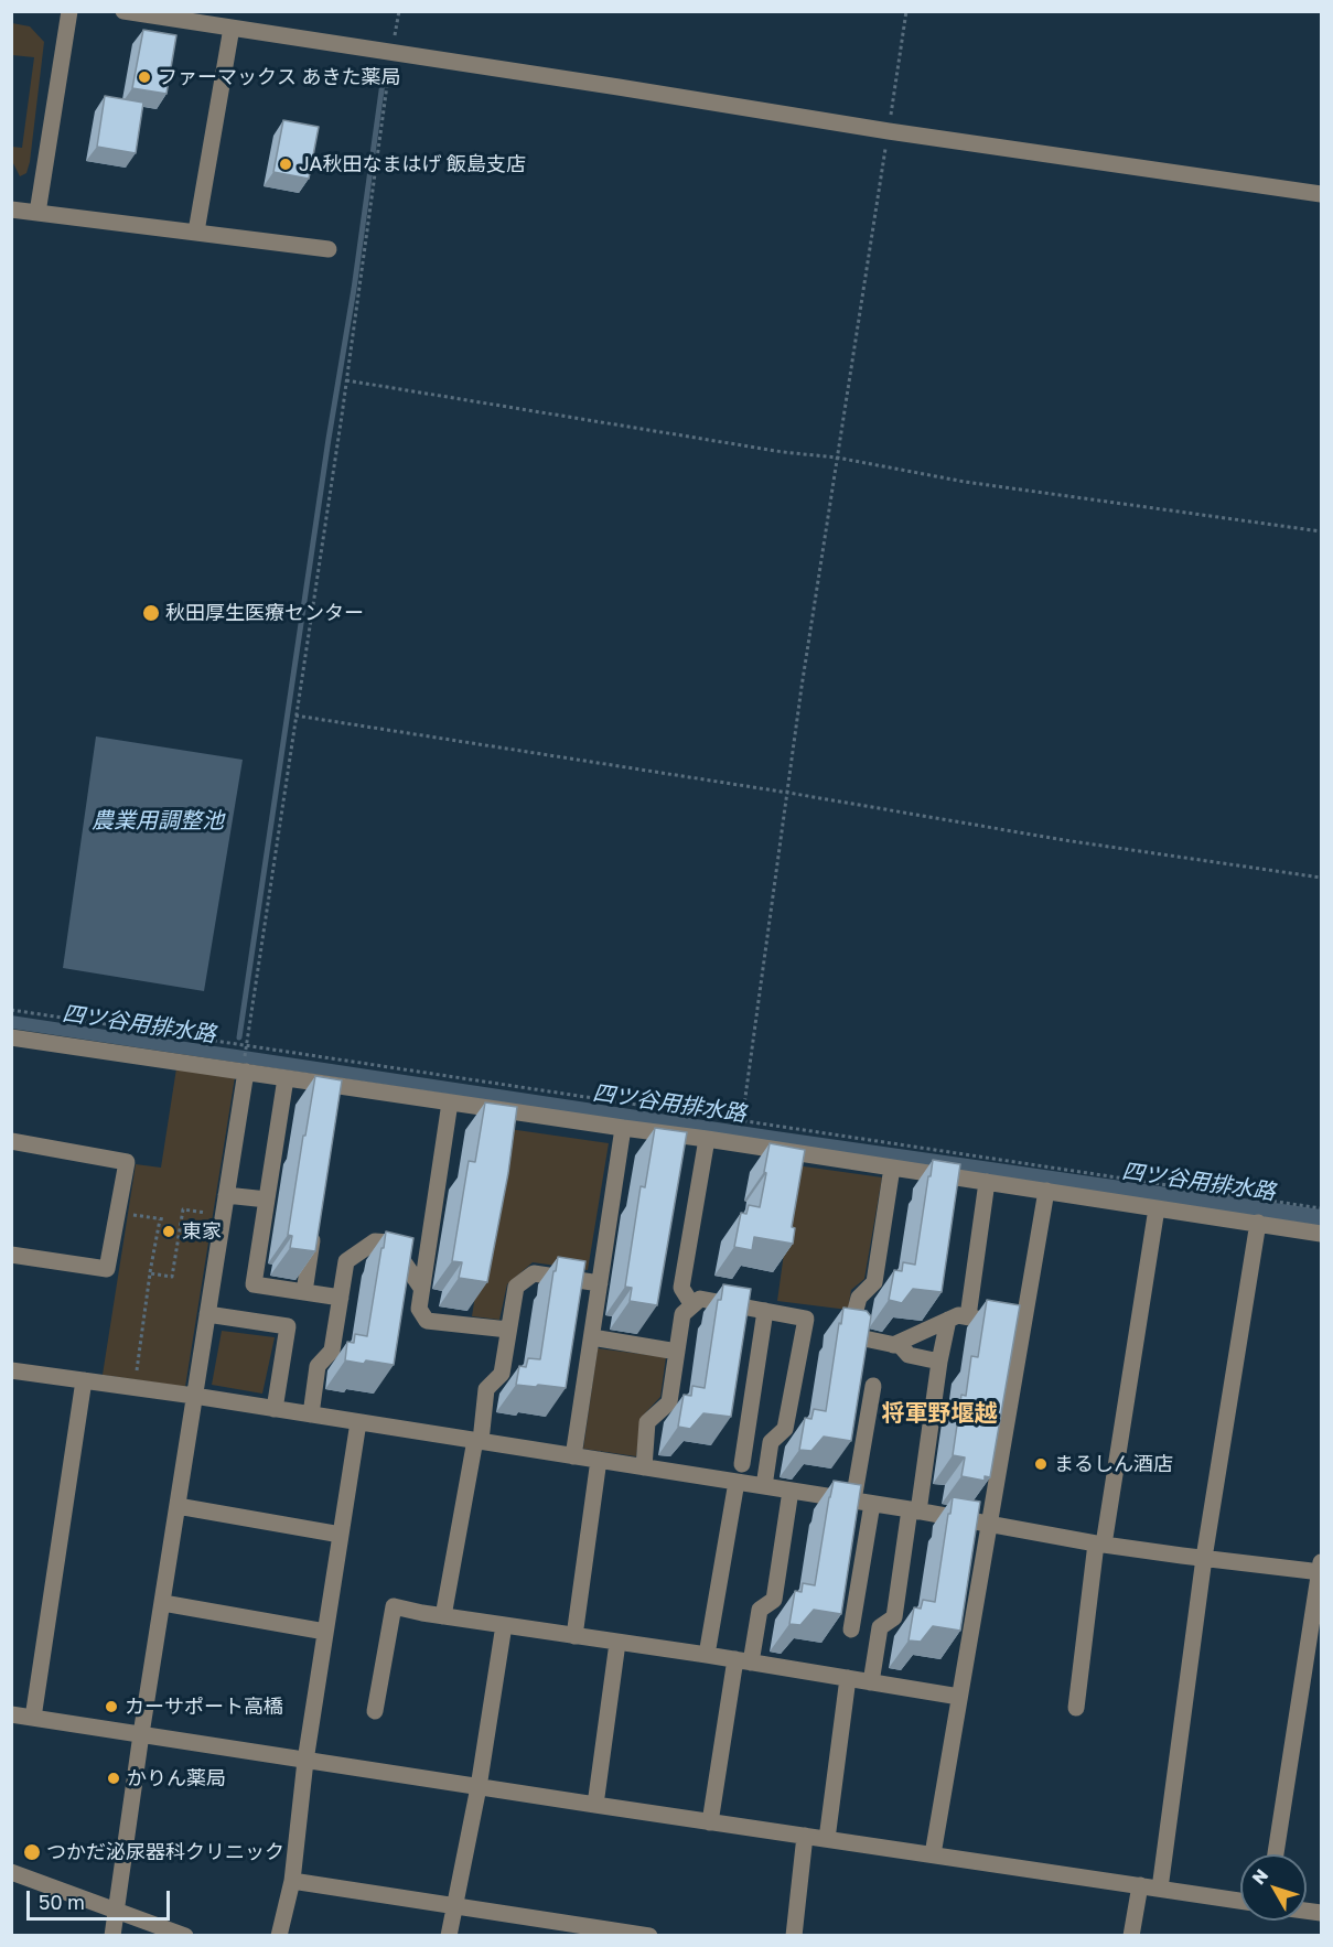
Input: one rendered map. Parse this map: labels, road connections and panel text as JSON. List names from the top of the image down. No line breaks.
{"districts":["将軍野堰越"],"water":["農業用調整池","四ツ谷用排水路"],"places":["ファーマックス あきた薬局","JA秋田なまはげ 飯島支店","秋田厚生医療センター","東家","まるしん酒店","カーサポート高橋","かりん薬局","つかだ泌尿器科クリニック"],"scale_bar":"50 m","north":"top left"}
